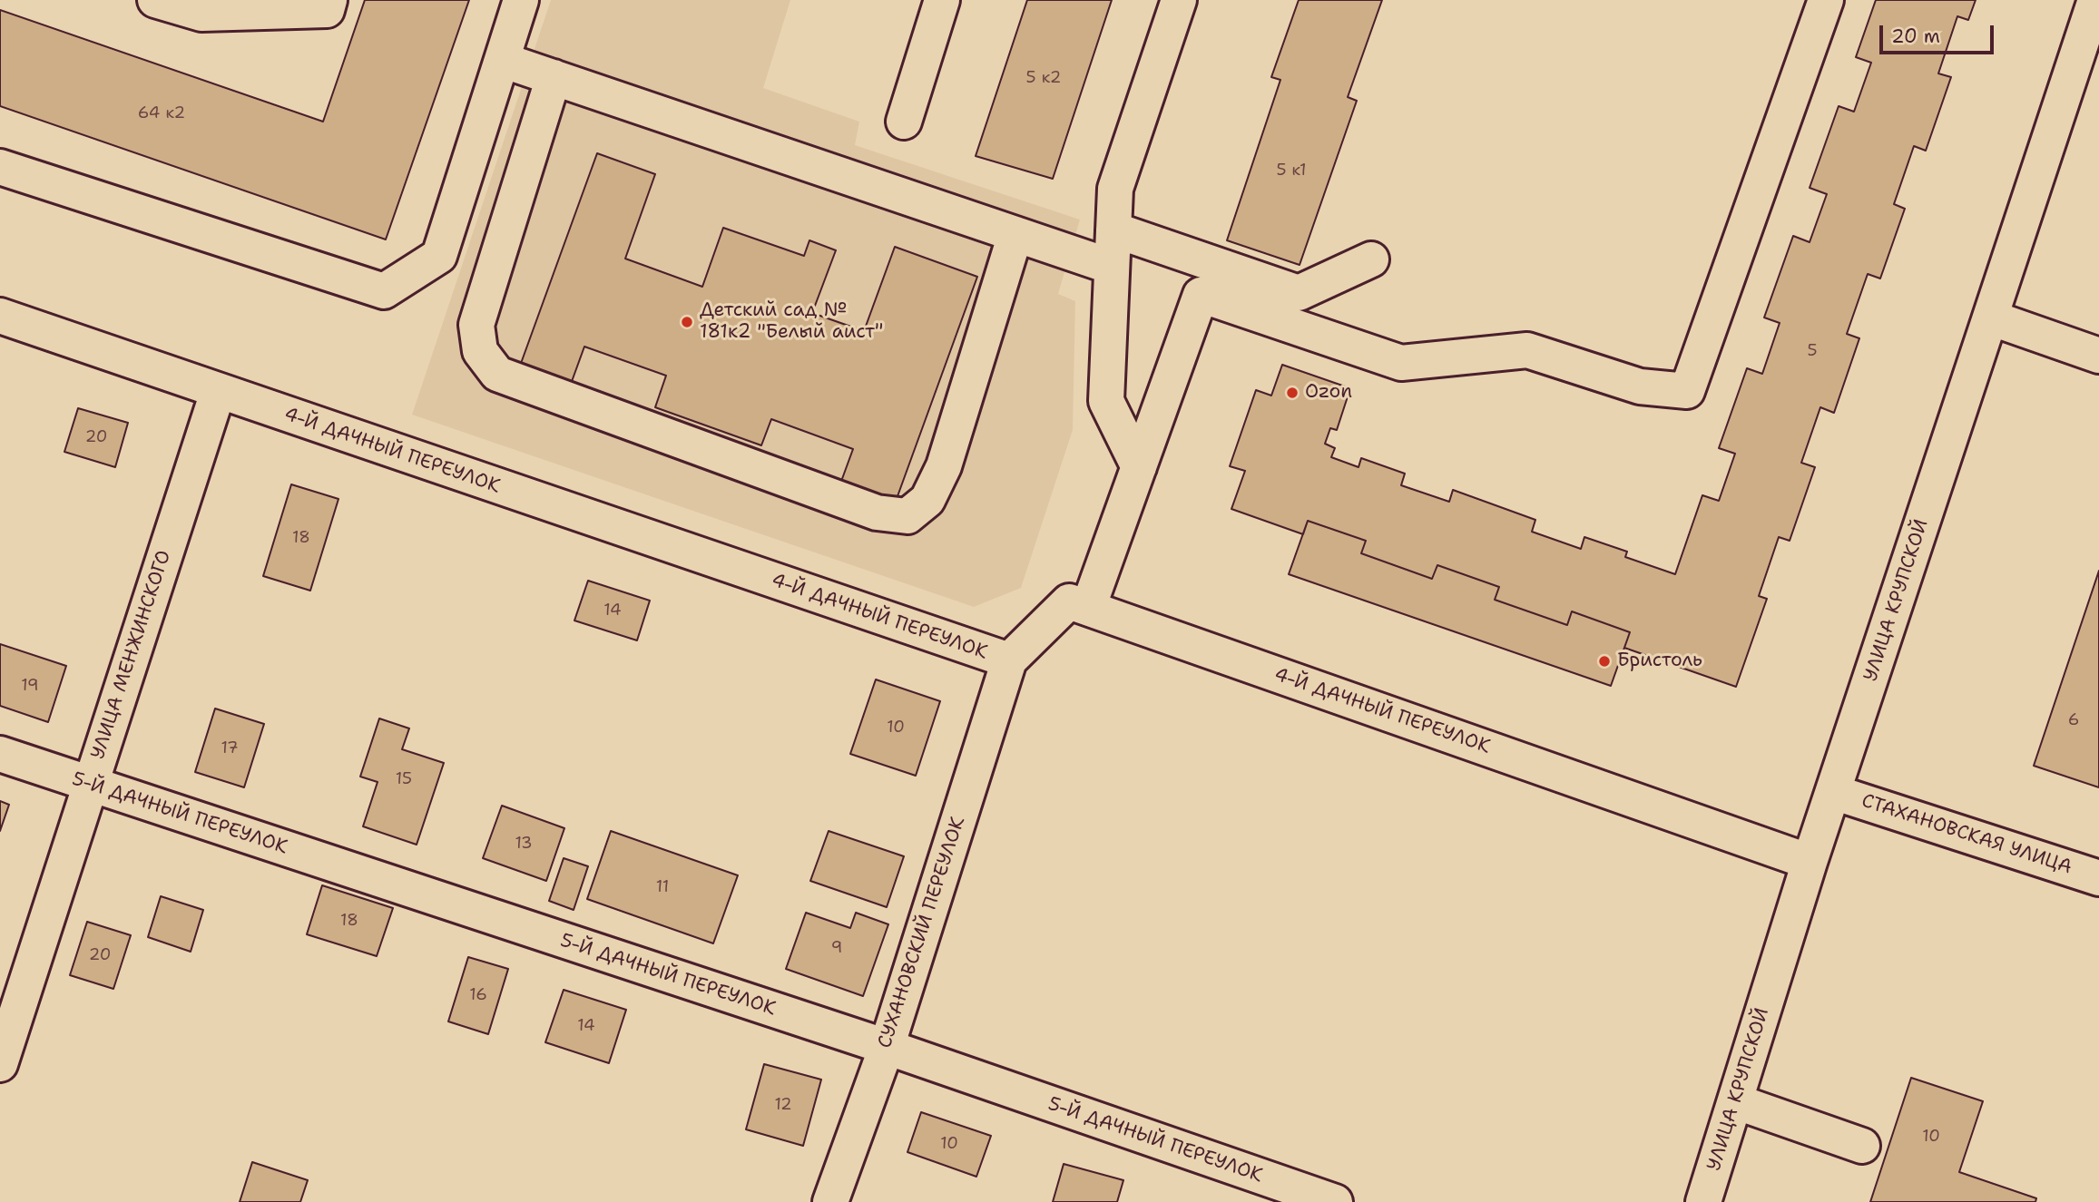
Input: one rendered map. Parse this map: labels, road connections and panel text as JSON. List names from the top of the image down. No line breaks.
{"streets":{"street":["4-Й ДАЧНЫЙ ПЕРЕУЛОК","УЛИЦА КРУПСКОЙ","УЛИЦА МЕНЖИНСКОГО","5-Й ДАЧНЫЙ ПЕРЕУЛОК","СТАХАНОВСКАЯ УЛИЦА","СУХАНОВСКИЙ ПЕРЕУЛОК"]},"crossings":[["4-Й ДАЧНЫЙ ПЕРЕУЛОК","УЛИЦА КРУПСКОЙ"],["4-Й ДАЧНЫЙ ПЕРЕУЛОК","УЛИЦА МЕНЖИНСКОГО"],["4-Й ДАЧНЫЙ ПЕРЕУЛОК","СУХАНОВСКИЙ ПЕРЕУЛОК"],["УЛИЦА КРУПСКОЙ","СТАХАНОВСКАЯ УЛИЦА"],["УЛИЦА МЕНЖИНСКОГО","5-Й ДАЧНЫЙ ПЕРЕУЛОК"],["5-Й ДАЧНЫЙ ПЕРЕУЛОК","СУХАНОВСКИЙ ПЕРЕУЛОК"]],"places":["Детский сад № 181к2 \"Белый аист\"","Ozon","Бристоль"],"house_numbers":["5 к2","64 к2","5 к1","5","20","18","14","19","6","10","17","15","13","11","18","9","20","16","14","12","10","10"],"scale_bar":"20 m"}
